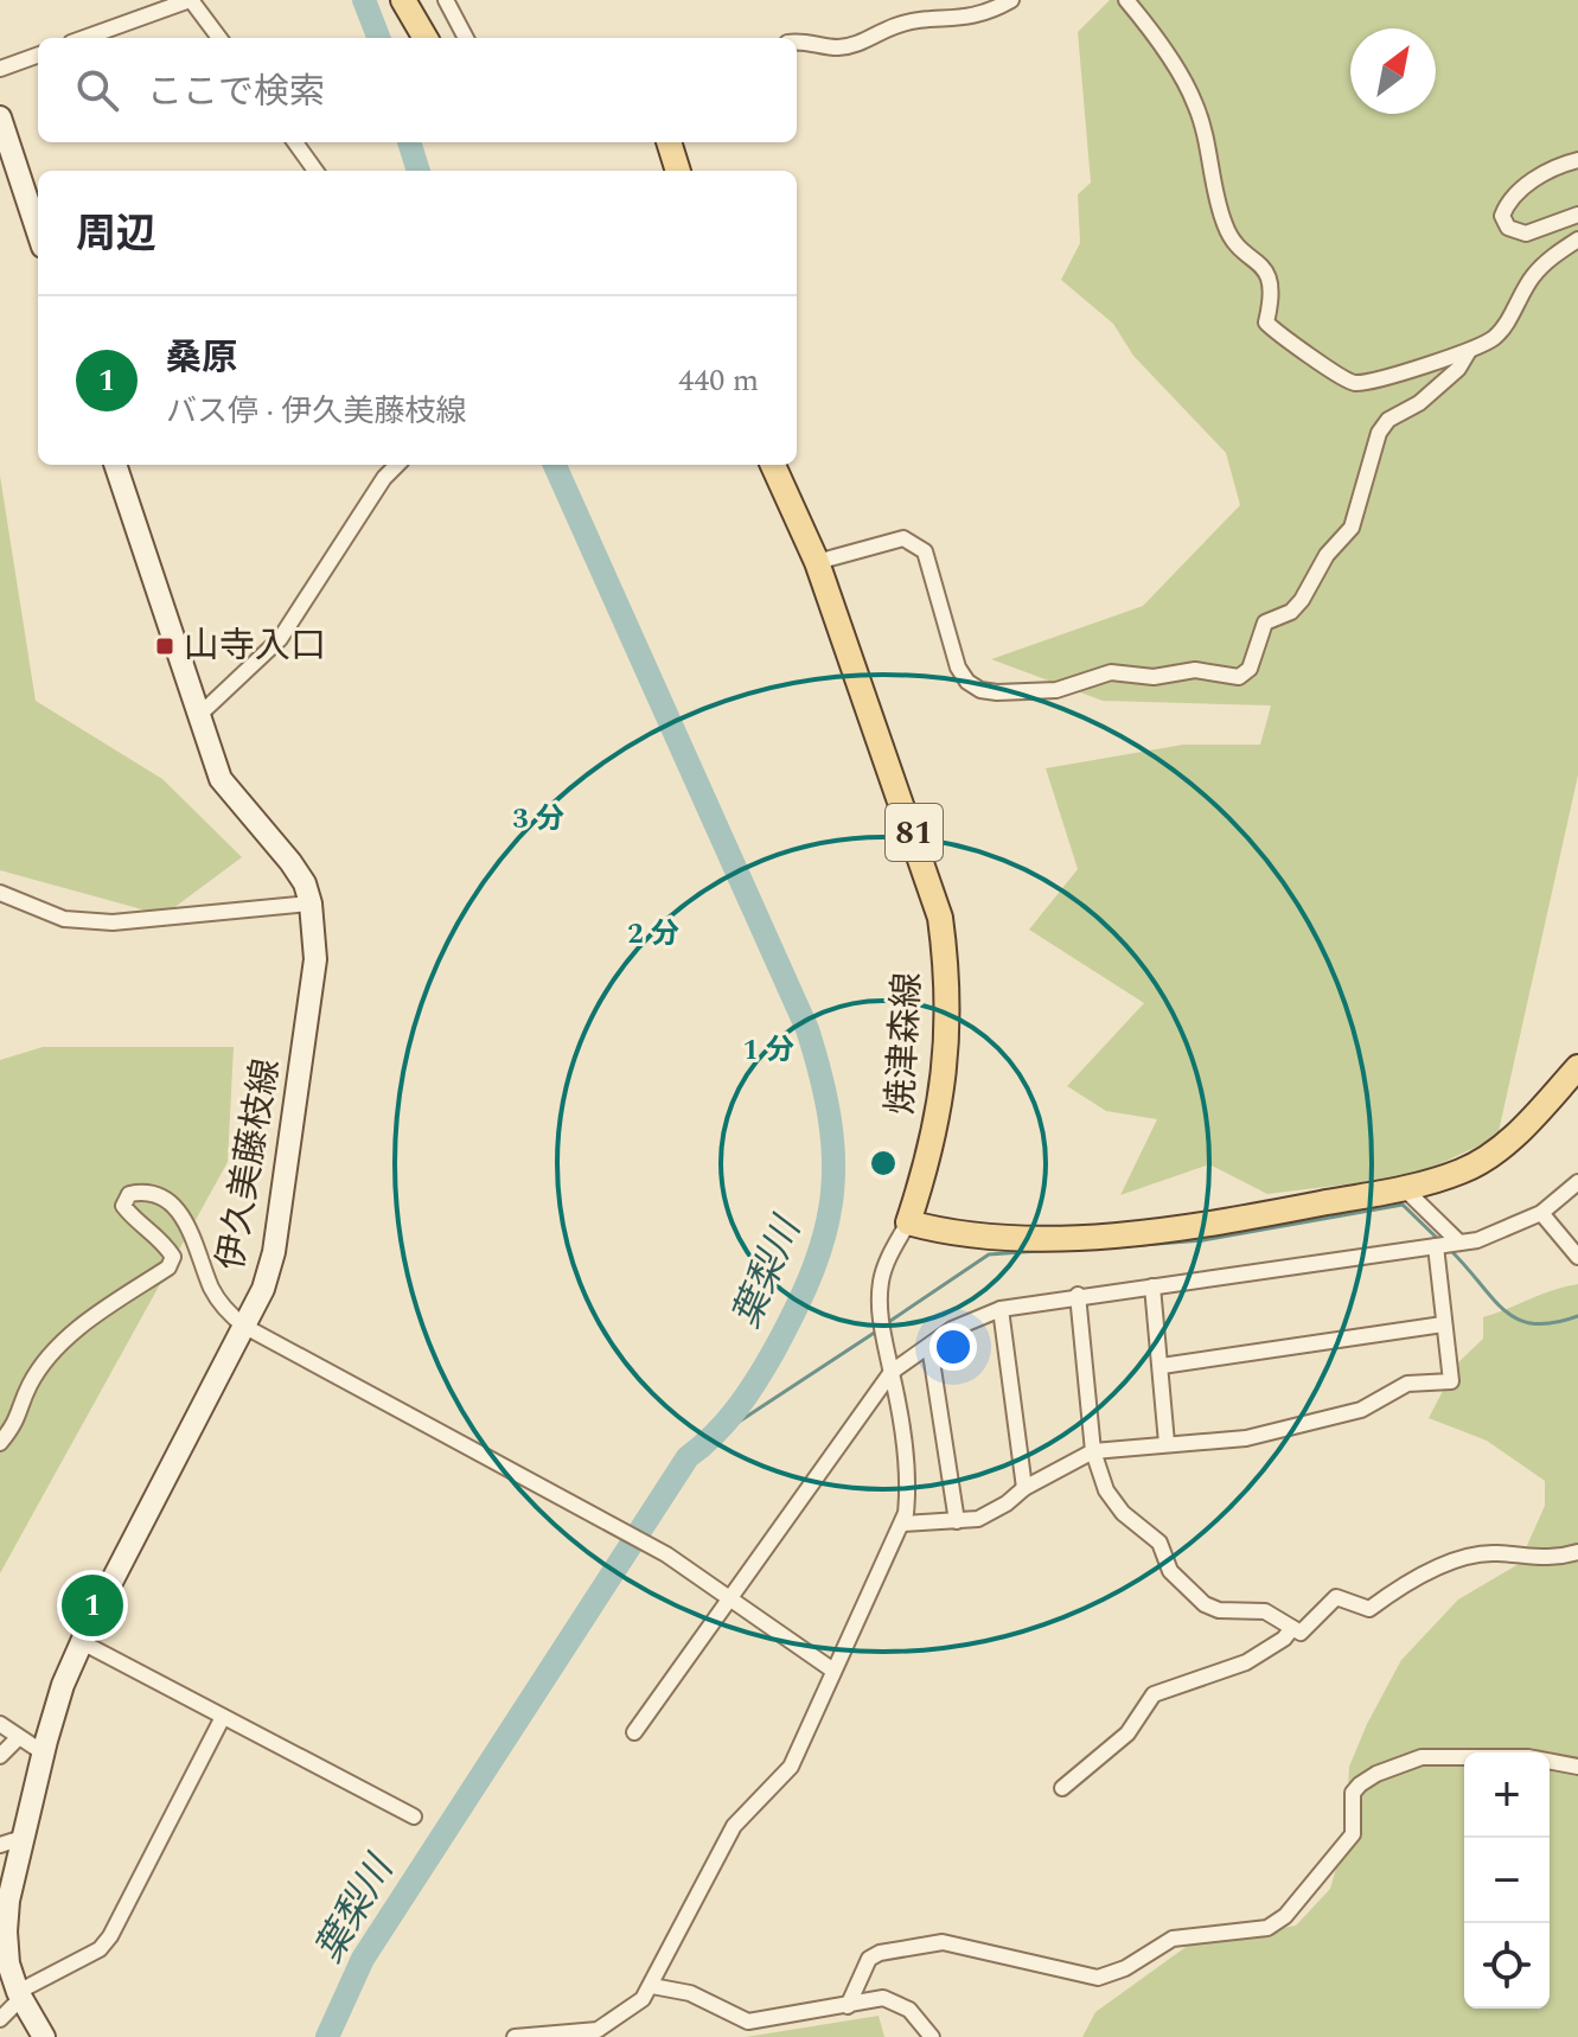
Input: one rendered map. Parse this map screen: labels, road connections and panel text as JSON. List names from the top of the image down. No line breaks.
{"streets":{"main road":["81","焼津森線","伊久美藤枝線"]},"water":["葉梨川"],"places":{"transit":["山寺入口"]},"north":"top right","page":{"search":"ここで検索","heading":"周辺","list":[{"mark":"1","name":"桑原","note":"バス停 · 伊久美藤枝線","value":"440 m"}],"pins":"1","map_buttons":["+","−"]},"rings":["3 分","2 分","1 分"]}
